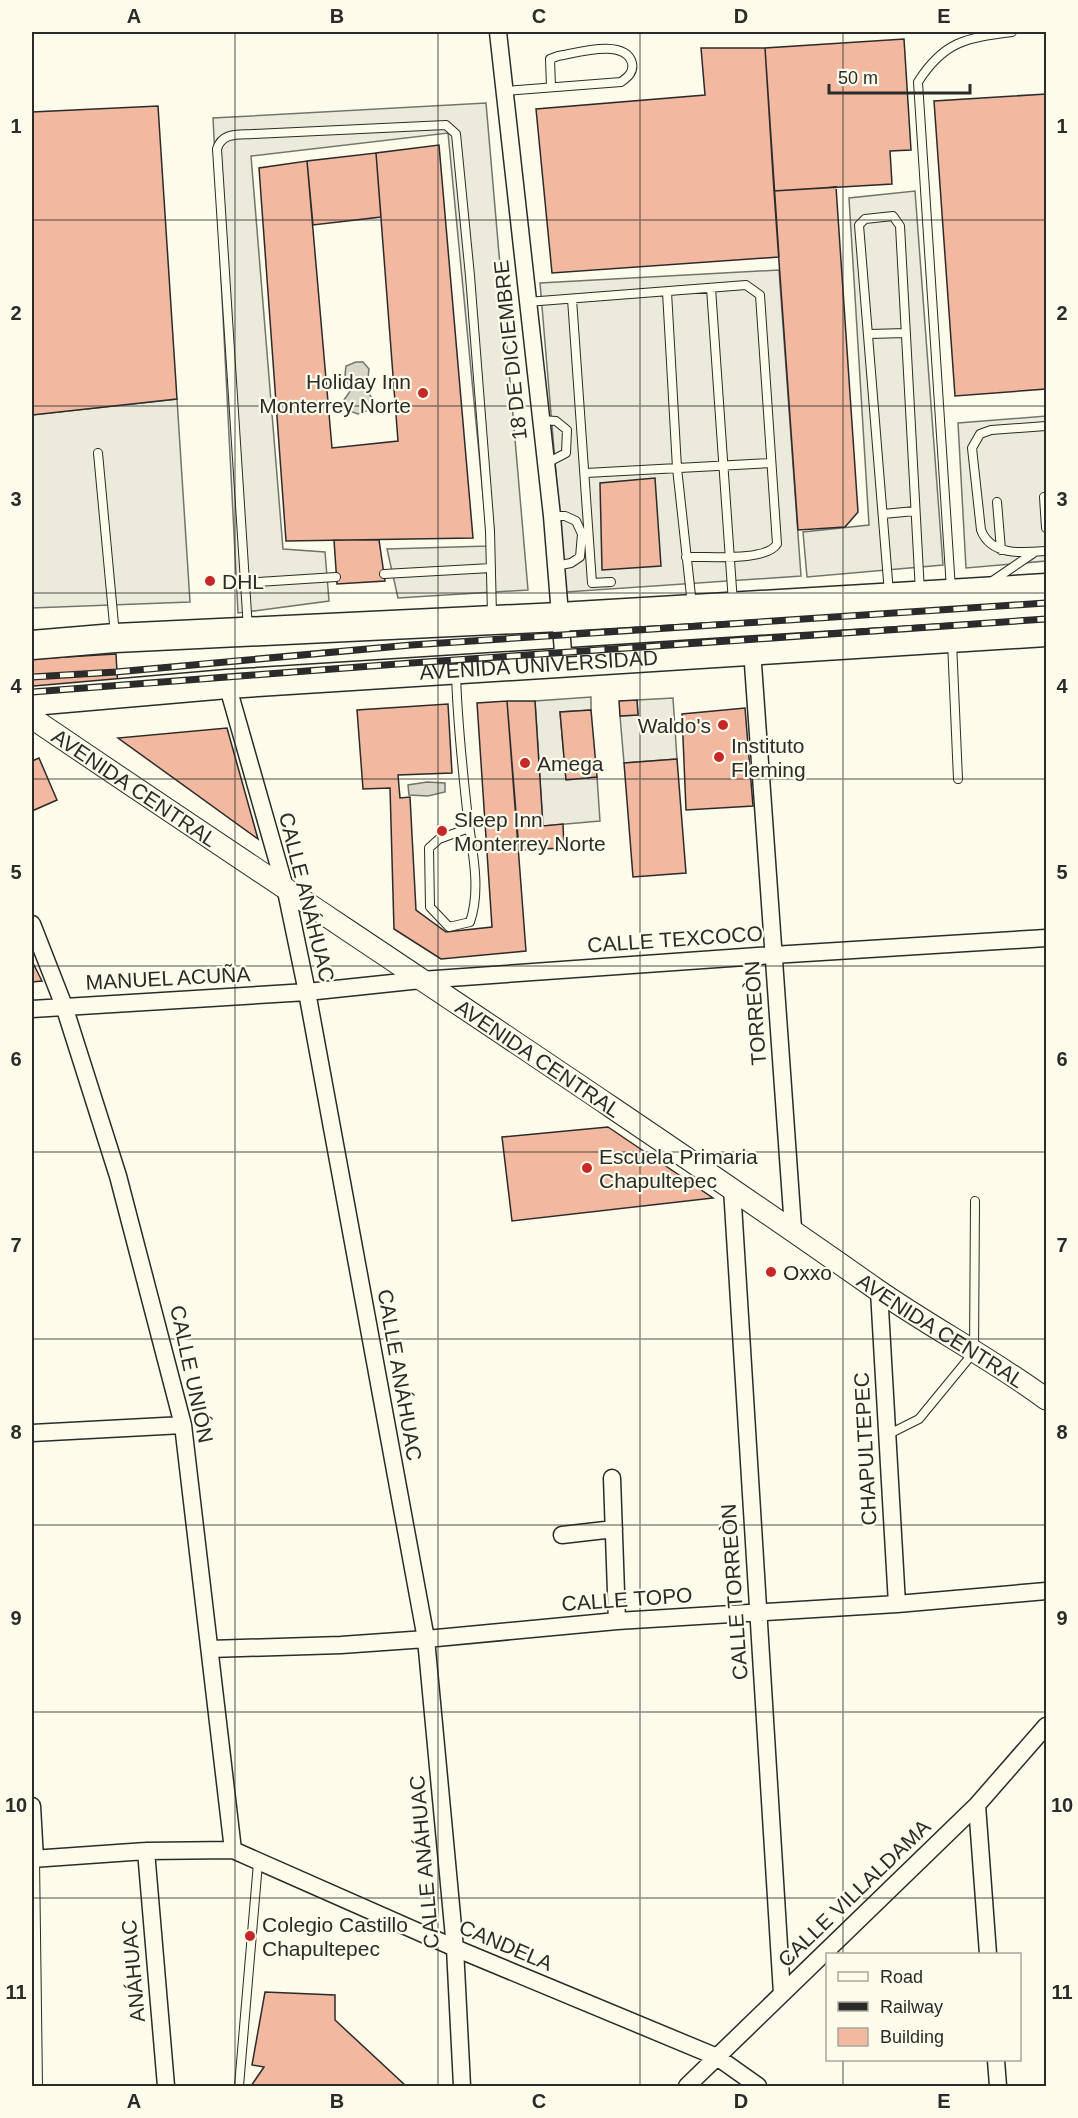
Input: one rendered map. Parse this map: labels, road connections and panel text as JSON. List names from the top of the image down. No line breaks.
{"streets":{"highway":["AVENIDA UNIVERSIDAD"],"street":["18 DE DICIEMBRE","AVENIDA CENTRAL","CALLE ANÁHUAC","CALLE TEXCOCO","MANUEL ACUÑA","TORREÒN","CALLE UNIÓN","CHAPULTEPEC","CALLE TORREÒN","CALLE TOPO","CALLE VILLALDAMA","CANDELA","ANÁHUAC"]},"crossings":[["18 DE DICIEMBRE","AVENIDA UNIVERSIDAD"],["AVENIDA UNIVERSIDAD","CALLE ANÁHUAC"],["AVENIDA UNIVERSIDAD","TORREÒN"],["AVENIDA CENTRAL","CALLE ANÁHUAC"],["AVENIDA CENTRAL","CALLE TEXCOCO"],["AVENIDA CENTRAL","TORREÒN"],["AVENIDA CENTRAL","CHAPULTEPEC"],["AVENIDA CENTRAL","CALLE TORREÒN"],["CALLE ANÁHUAC","CALLE TEXCOCO"],["CALLE ANÁHUAC","MANUEL ACUÑA"],["CALLE ANÁHUAC","CALLE TOPO"],["CALLE ANÁHUAC","CANDELA"],["CALLE TEXCOCO","MANUEL ACUÑA"],["CALLE TEXCOCO","TORREÒN"],["MANUEL ACUÑA","CALLE UNIÓN"],["CALLE UNIÓN","CALLE TOPO"],["CALLE UNIÓN","CANDELA"],["CHAPULTEPEC","CALLE TOPO"],["CALLE TORREÒN","CALLE TOPO"],["CALLE TORREÒN","CALLE VILLALDAMA"],["CALLE VILLALDAMA","CANDELA"]],"places":["Holiday Inn Monterrey Norte","DHL","Waldo's","Instituto Fleming","Amega","Sleep Inn Monterrey Norte","Escuela Primaria Chapultepec","Oxxo","Colegio Castillo Chapultepec"],"legend":["Road","Railway","Building"],"scale_bar":"50 m","grid":{"columns":["A","B","C","D","E"],"rows":["1","2","3","4","5","6","7","8","9","10","11"]}}
